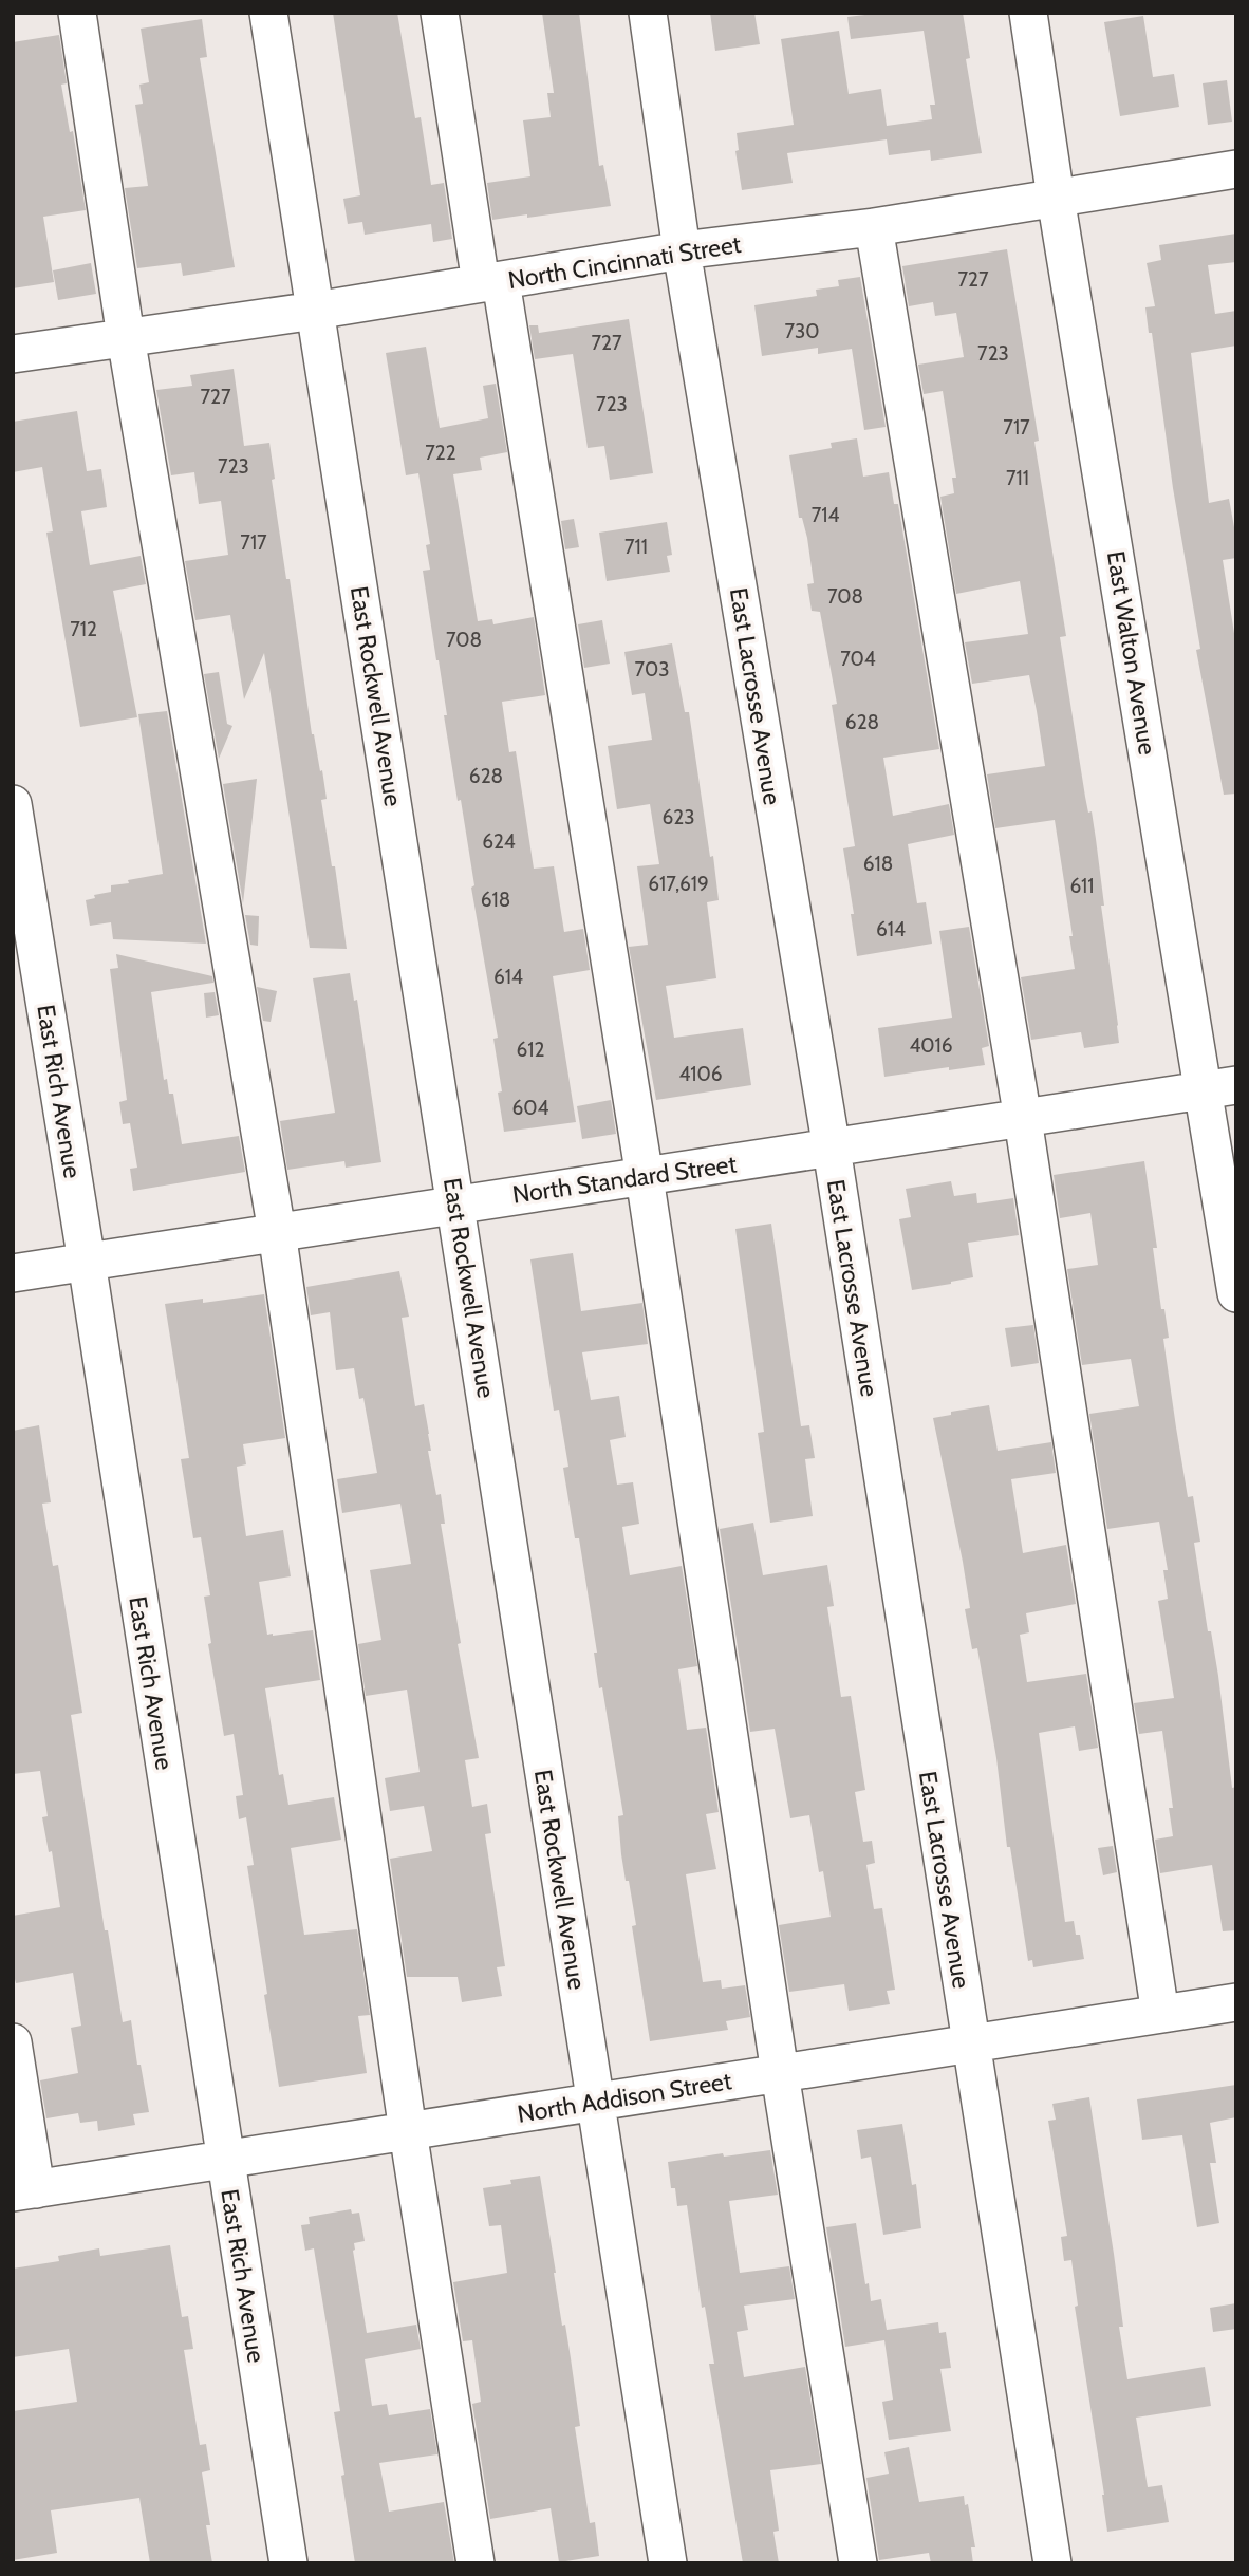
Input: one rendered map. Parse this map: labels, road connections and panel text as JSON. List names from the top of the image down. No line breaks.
{"streets":{"street":["North Cincinnati Street","East Walton Avenue","East Rockwell Avenue","East Lacrosse Avenue","East Rich Avenue","North Standard Street","North Addison Street"]},"crossings":[["North Cincinnati Street","East Walton Avenue"],["North Cincinnati Street","East Rockwell Avenue"],["North Cincinnati Street","East Lacrosse Avenue"],["East Walton Avenue","North Standard Street"],["East Rockwell Avenue","North Standard Street"],["East Rockwell Avenue","North Addison Street"],["East Lacrosse Avenue","North Standard Street"],["East Lacrosse Avenue","North Addison Street"],["East Rich Avenue","North Standard Street"],["East Rich Avenue","North Addison Street"]],"house_numbers":["727","730","727","723","727","723","717","722","723","711","714","717","711","708","712","708","704","703","628","628","623","624","618","617,619","611","618","614","614","4016","612","4106","604"]}
